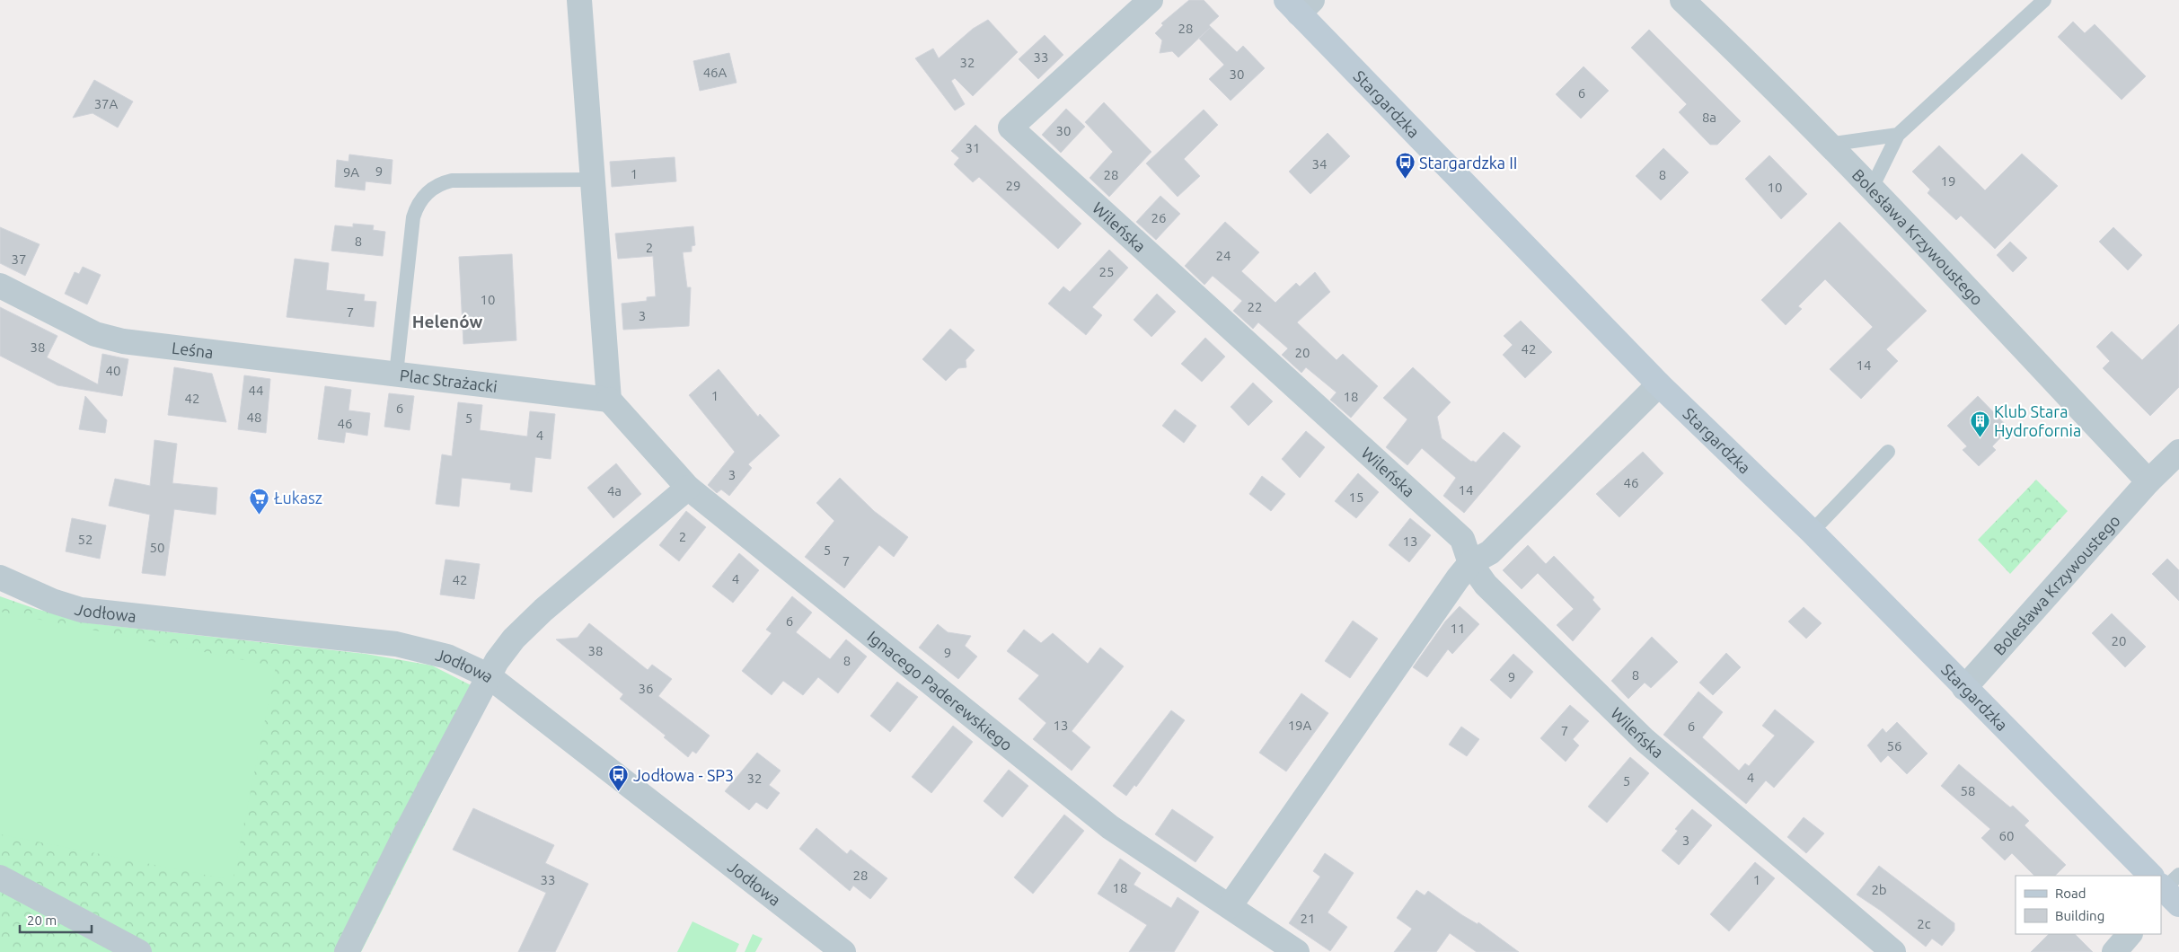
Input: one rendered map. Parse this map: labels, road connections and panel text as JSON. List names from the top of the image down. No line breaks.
{"streets":{"street":["Stargardzka","Wileńska","Bolesława Krzywoustego","Leśna","Plac Strażacki","Jodłowa","Ignacego Paderewskiego"]},"crossings":[["Stargardzka","Bolesława Krzywoustego"],["Leśna","Plac Strażacki"],["Plac Strażacki","Ignacego Paderewskiego"]],"districts":["Helenów"],"places":{"bus stop":["Stargardzka II","Jodłowa - SP3"],"building":["Klub Stara Hydrofornia"],"supermarket":["Łukasz"]},"house_numbers":["28","33","32","46A","30","6","37A","8a","30","31","34","9","9A","1","28","8","19","29","10","26","8","2","24","37","25","10","22","7","3","38","42","20","14","40","44","1","18","42","6","48","5","46","4","3","46","14","4a","15","2","52","13","50","5","7","4","42","6","11","20","38","9","8","8","9","36","13","19A","6","7","56","4","32","5","58","60","3","28","33","1","18","2b","21","2c"],"legend":["Road","Building"],"scale_bar":"20 m"}
